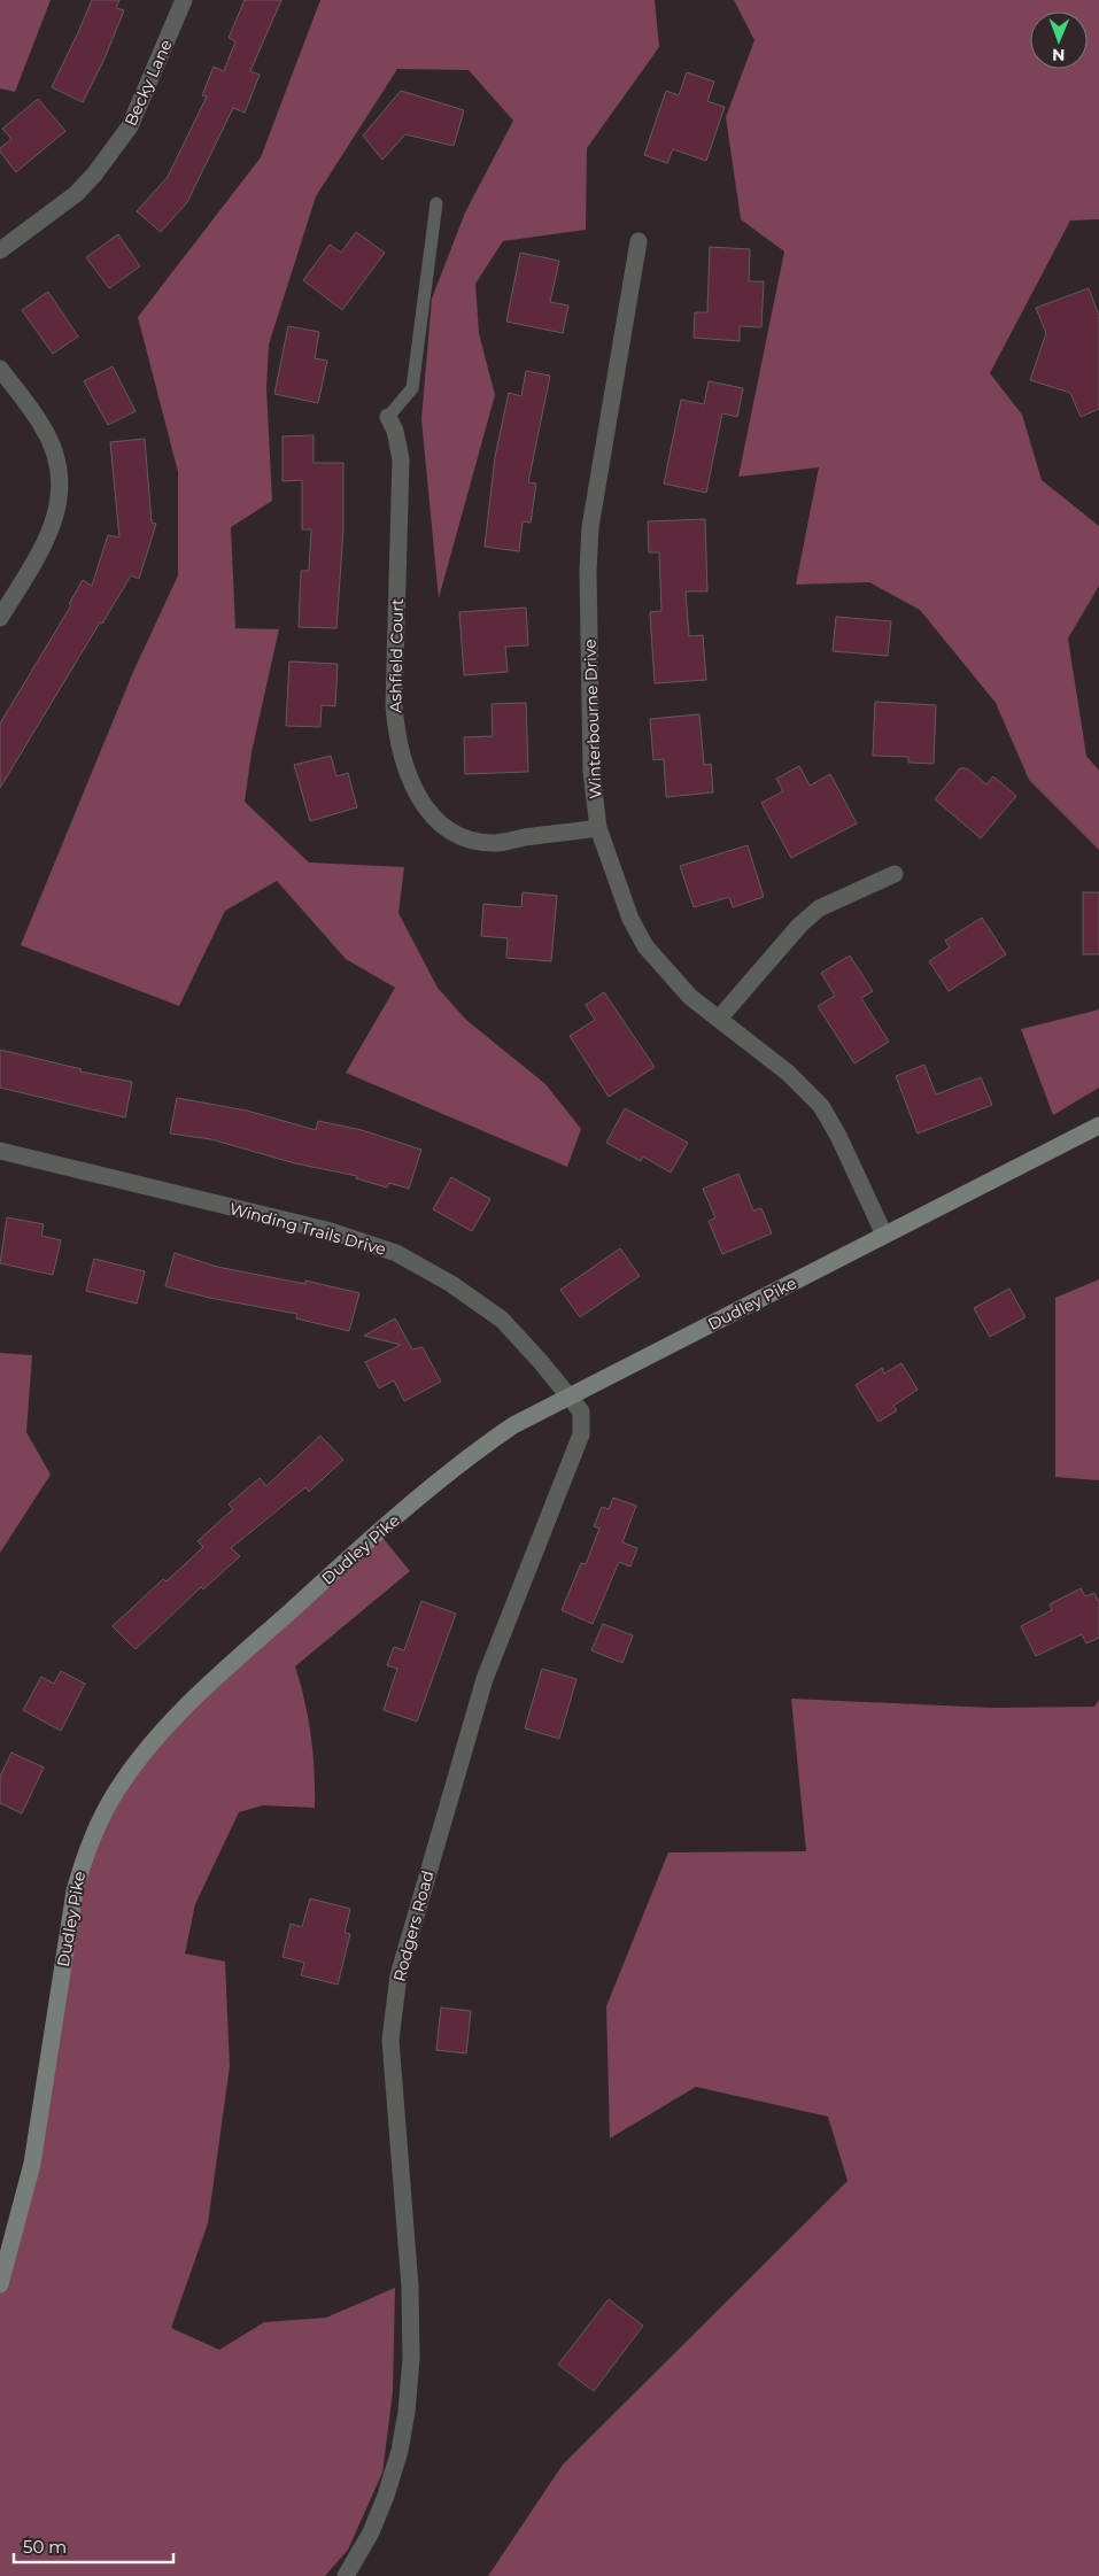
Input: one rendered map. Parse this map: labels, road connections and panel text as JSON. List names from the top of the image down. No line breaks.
{"streets":{"street":["Becky Lane","Ashfield Court","Winterbourne Drive","Winding Trails Drive","Dudley Pike","Rodgers Road"]},"crossings":[["Ashfield Court","Winterbourne Drive"],["Winterbourne Drive","Dudley Pike"],["Winding Trails Drive","Dudley Pike"],["Winding Trails Drive","Rodgers Road"],["Dudley Pike","Rodgers Road"]],"scale_bar":"50 m","north":"bottom"}
